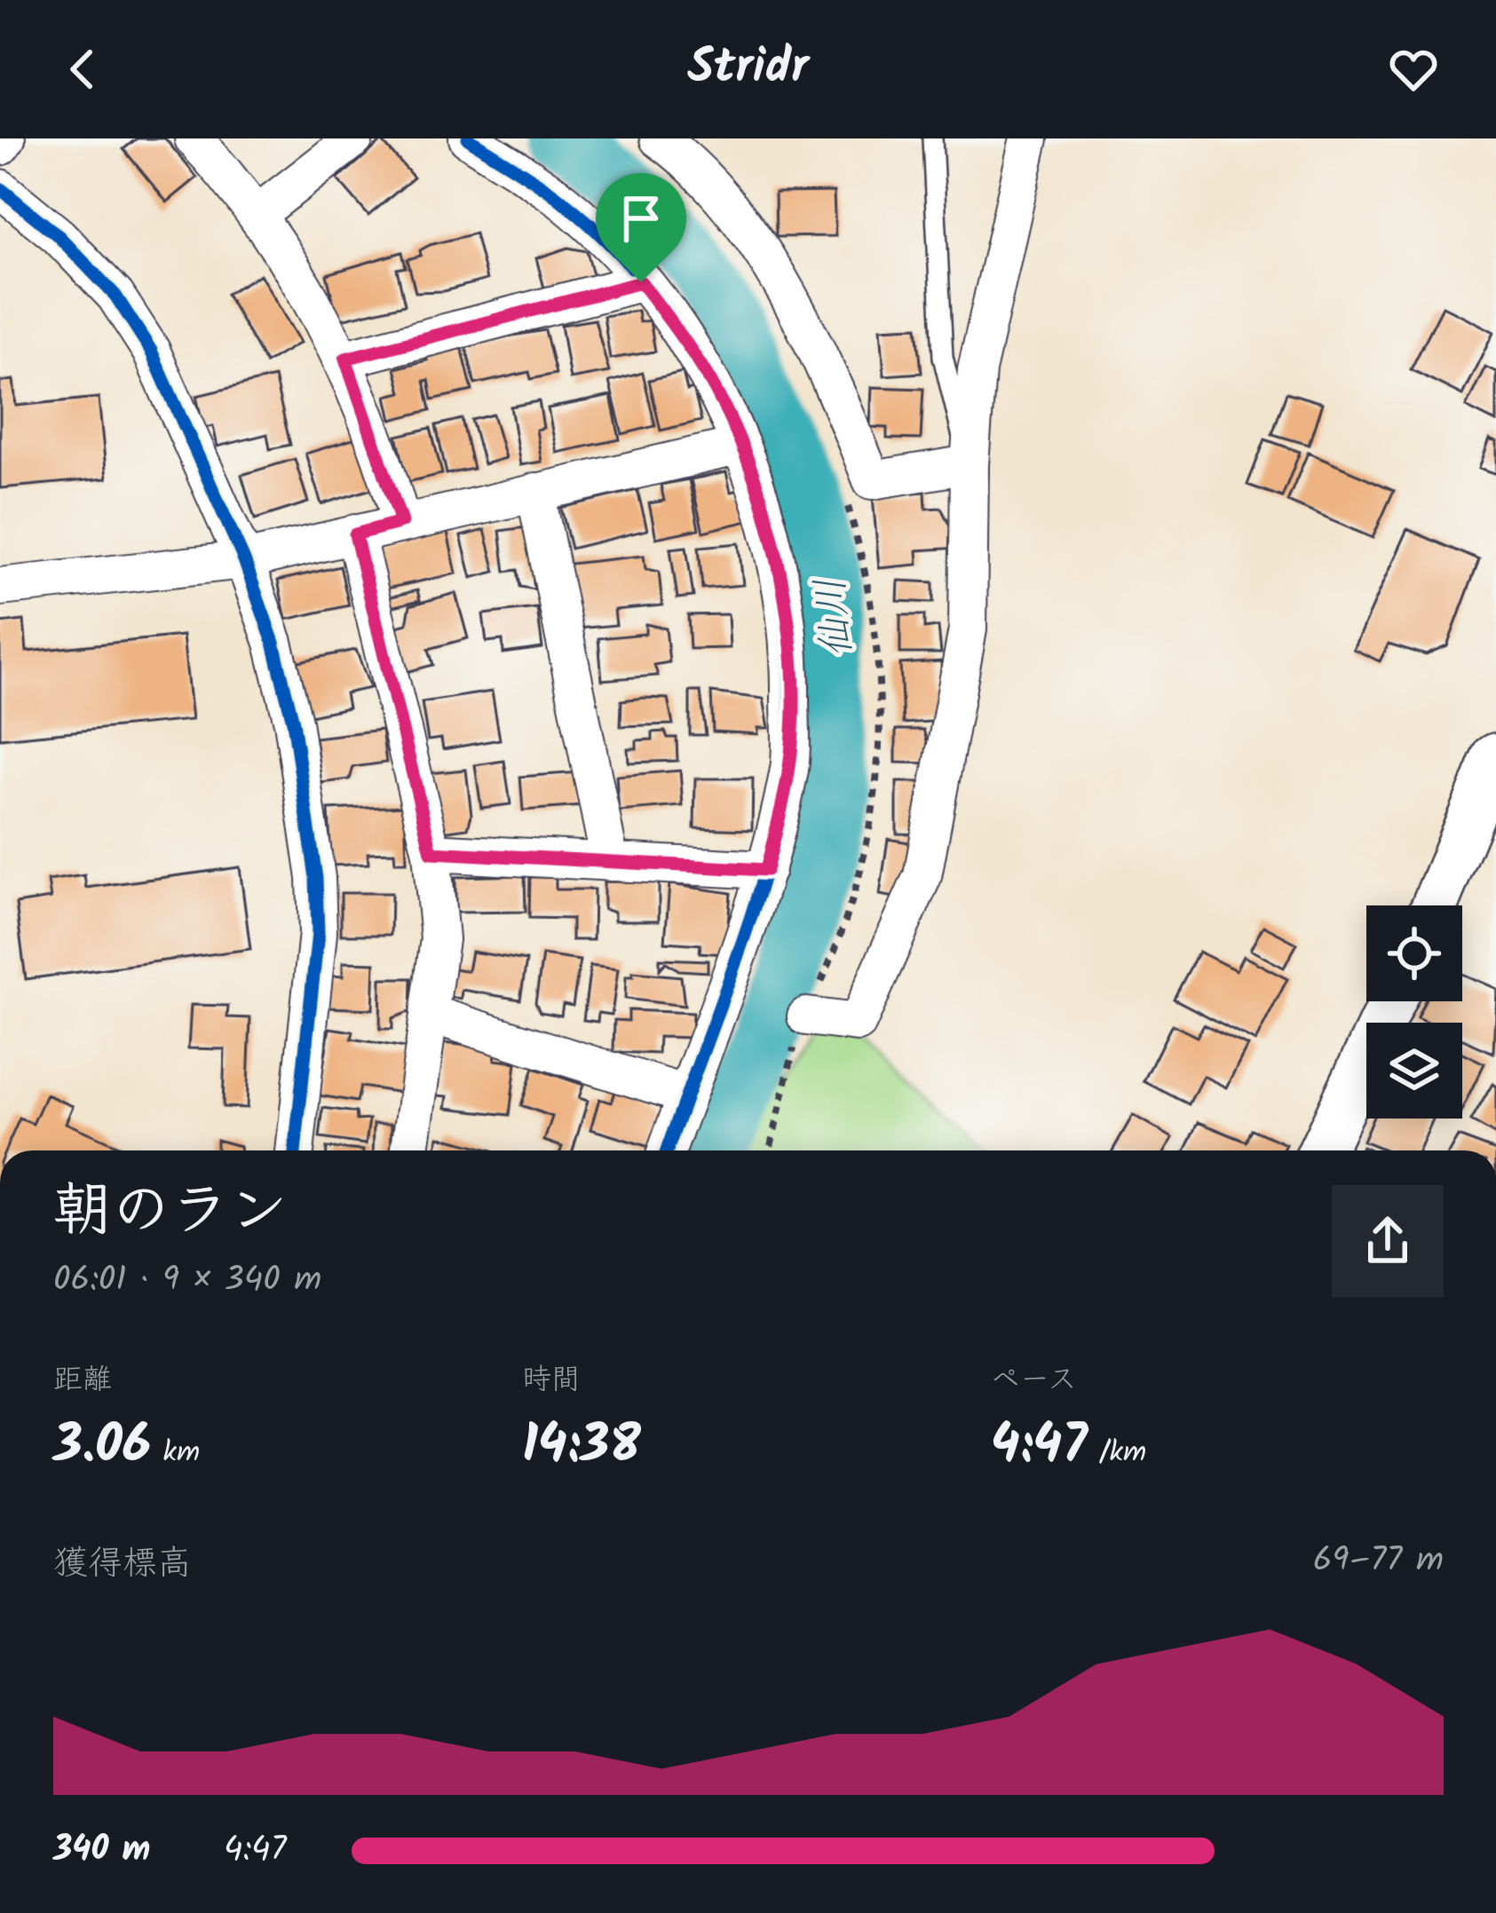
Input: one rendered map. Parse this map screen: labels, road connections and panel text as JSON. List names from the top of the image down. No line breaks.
{"water":["仙川"],"page":{"header":"Stridr","heading":["朝のラン","06:01 · 9 × 340 m"],"stats":[["距離","3.06 km"],["時間","14:38"],["ペース","4:47 /km"]],"chart":["獲得標高","69–77 m"],"list":[{"name":"340 m","note":"4:47"}]}}
